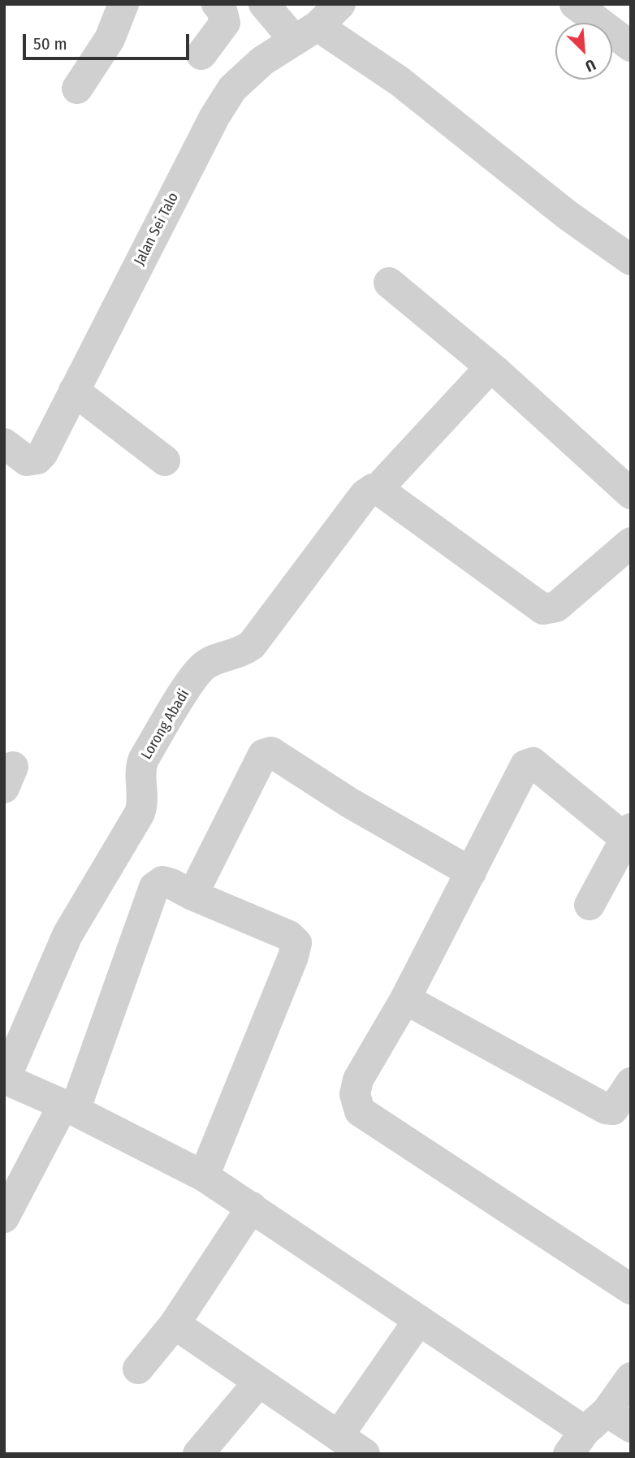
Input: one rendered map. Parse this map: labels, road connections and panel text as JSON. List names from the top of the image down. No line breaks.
{"streets":{"street":["Jalan Sei Talo","Lorong Abadi"]},"scale_bar":"50 m","north":"bottom right"}
